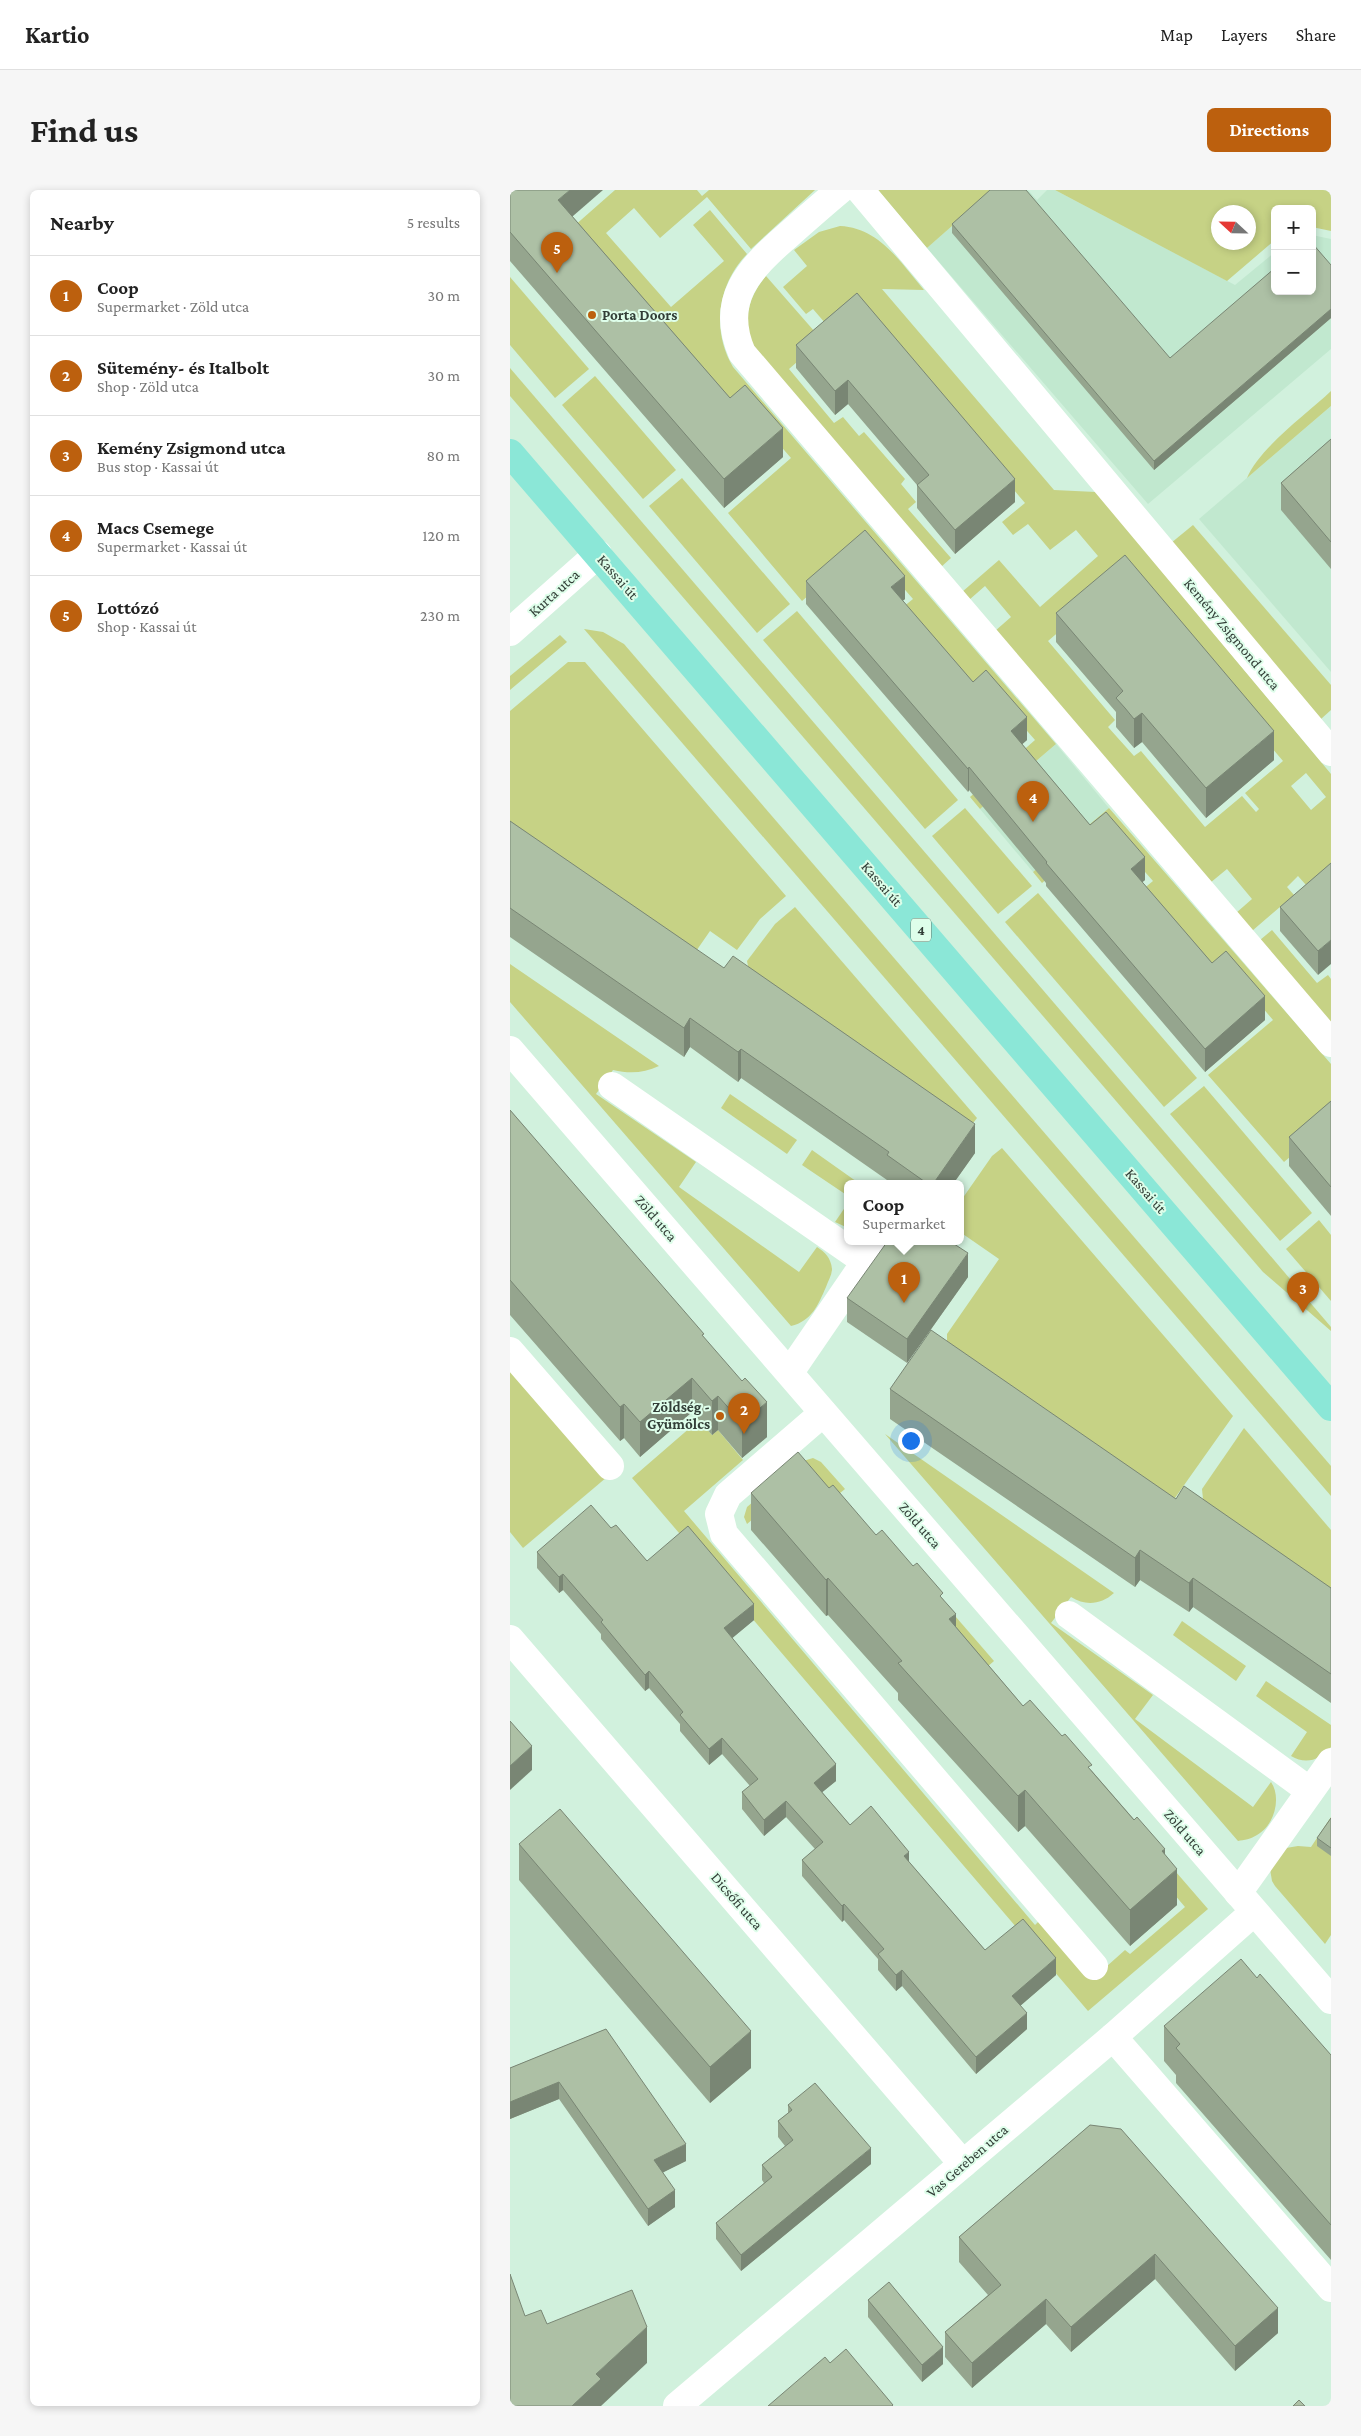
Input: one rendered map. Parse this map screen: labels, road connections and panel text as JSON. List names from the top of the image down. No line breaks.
{"streets":{"main road":["Kassai út","4"],"street":["Kurta utca","Kemény Zsigmond utca","Zöld utca","Dicsőfi utca","Vas Gereben utca"]},"crossings":[["Kassai út","Kurta utca"],["Zöld utca","Vas Gereben utca"],["Dicsőfi utca","Vas Gereben utca"]],"places":["Porta Doors","Zöldség - Gyümölcs"],"north":"left","page":{"header":"Kartio","nav":["Map","Layers","Share"],"buttons":"Directions","title":"Find us","heading":["Nearby","5 results"],"map_buttons":["+","−"],"pins":["5","4","1","3","2"],"list":[{"mark":"1","name":"Coop","note":"Supermarket · Zöld utca","value":"30 m"},{"mark":"2","name":"Sütemény- és Italbolt","note":"Shop · Zöld utca","value":"30 m"},{"mark":"3","name":"Kemény Zsigmond utca","note":"Bus stop · Kassai út","value":"80 m"},{"mark":"4","name":"Macs Csemege","note":"Supermarket · Kassai út","value":"120 m"},{"mark":"5","name":"Lottózó","note":"Shop · Kassai út","value":"230 m"}],"popup":["Coop","Supermarket"]}}
